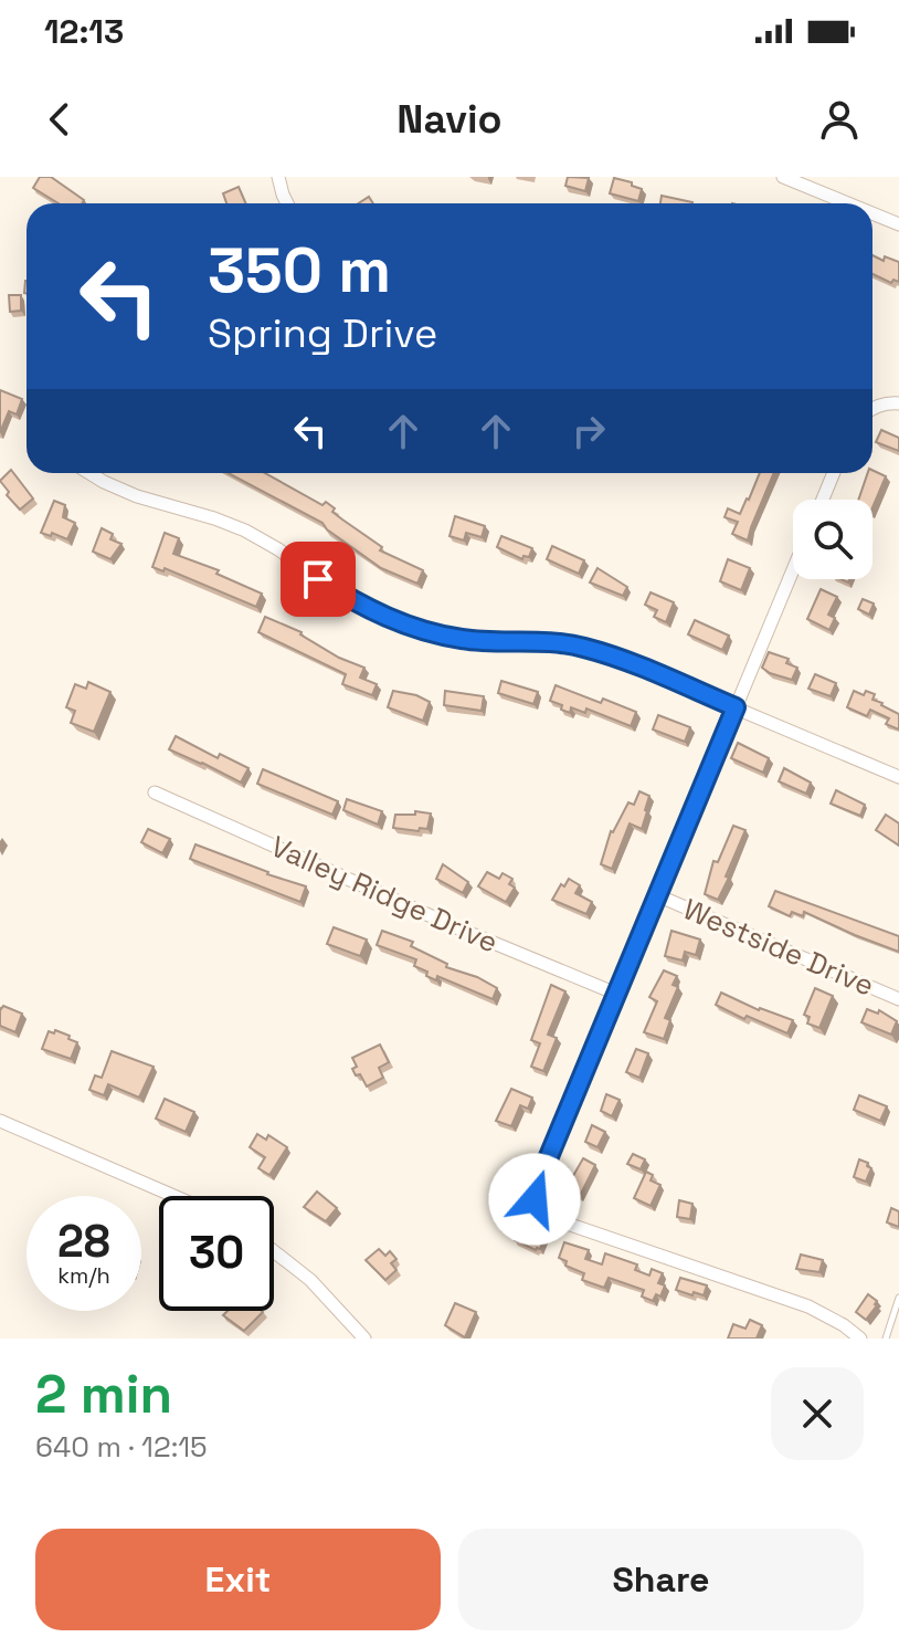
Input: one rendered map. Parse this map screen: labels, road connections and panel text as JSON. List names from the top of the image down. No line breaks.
{"streets":{"street":["Valley Ridge Drive","Westside Drive"]},"page":{"status":"12:13","header":"Navio","turn":["350 m","Spring Drive"],"speed":"28 km/h","limit":"30","heading":["2 min","640 m · 12:15"],"buttons":["Exit","Share"]}}
